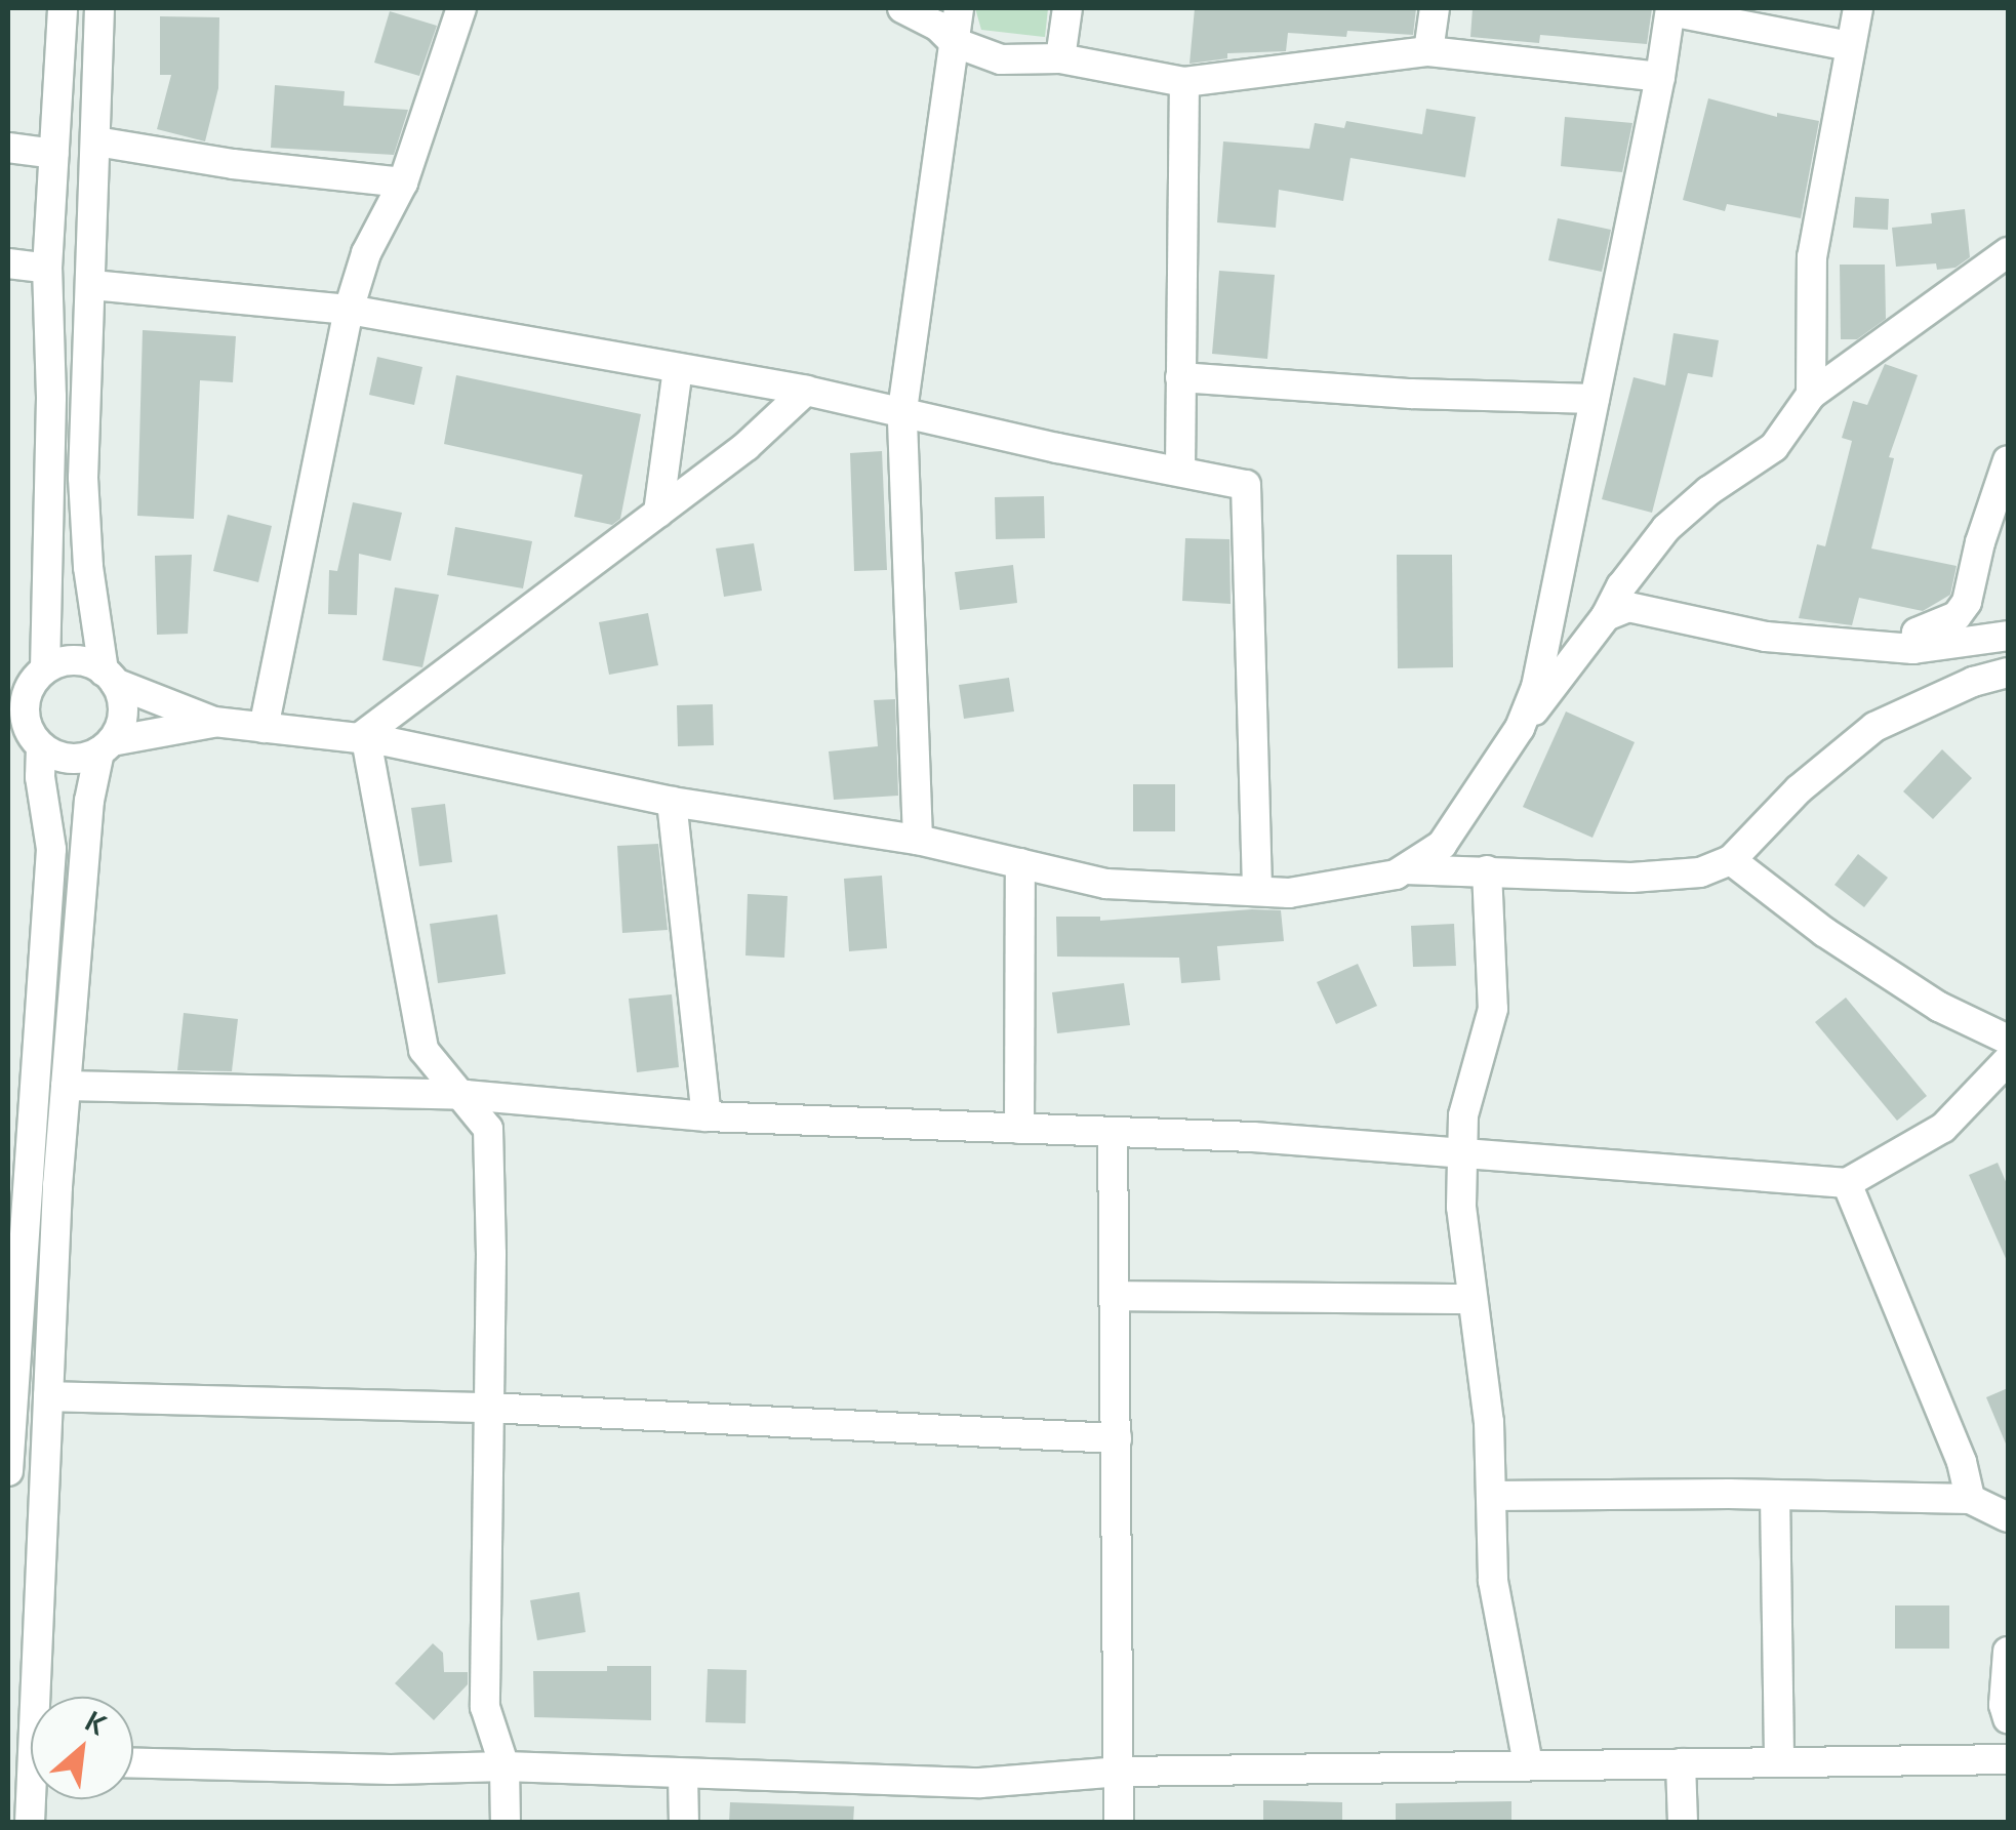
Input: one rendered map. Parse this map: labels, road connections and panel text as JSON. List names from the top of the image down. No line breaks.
{"north":"top right"}
